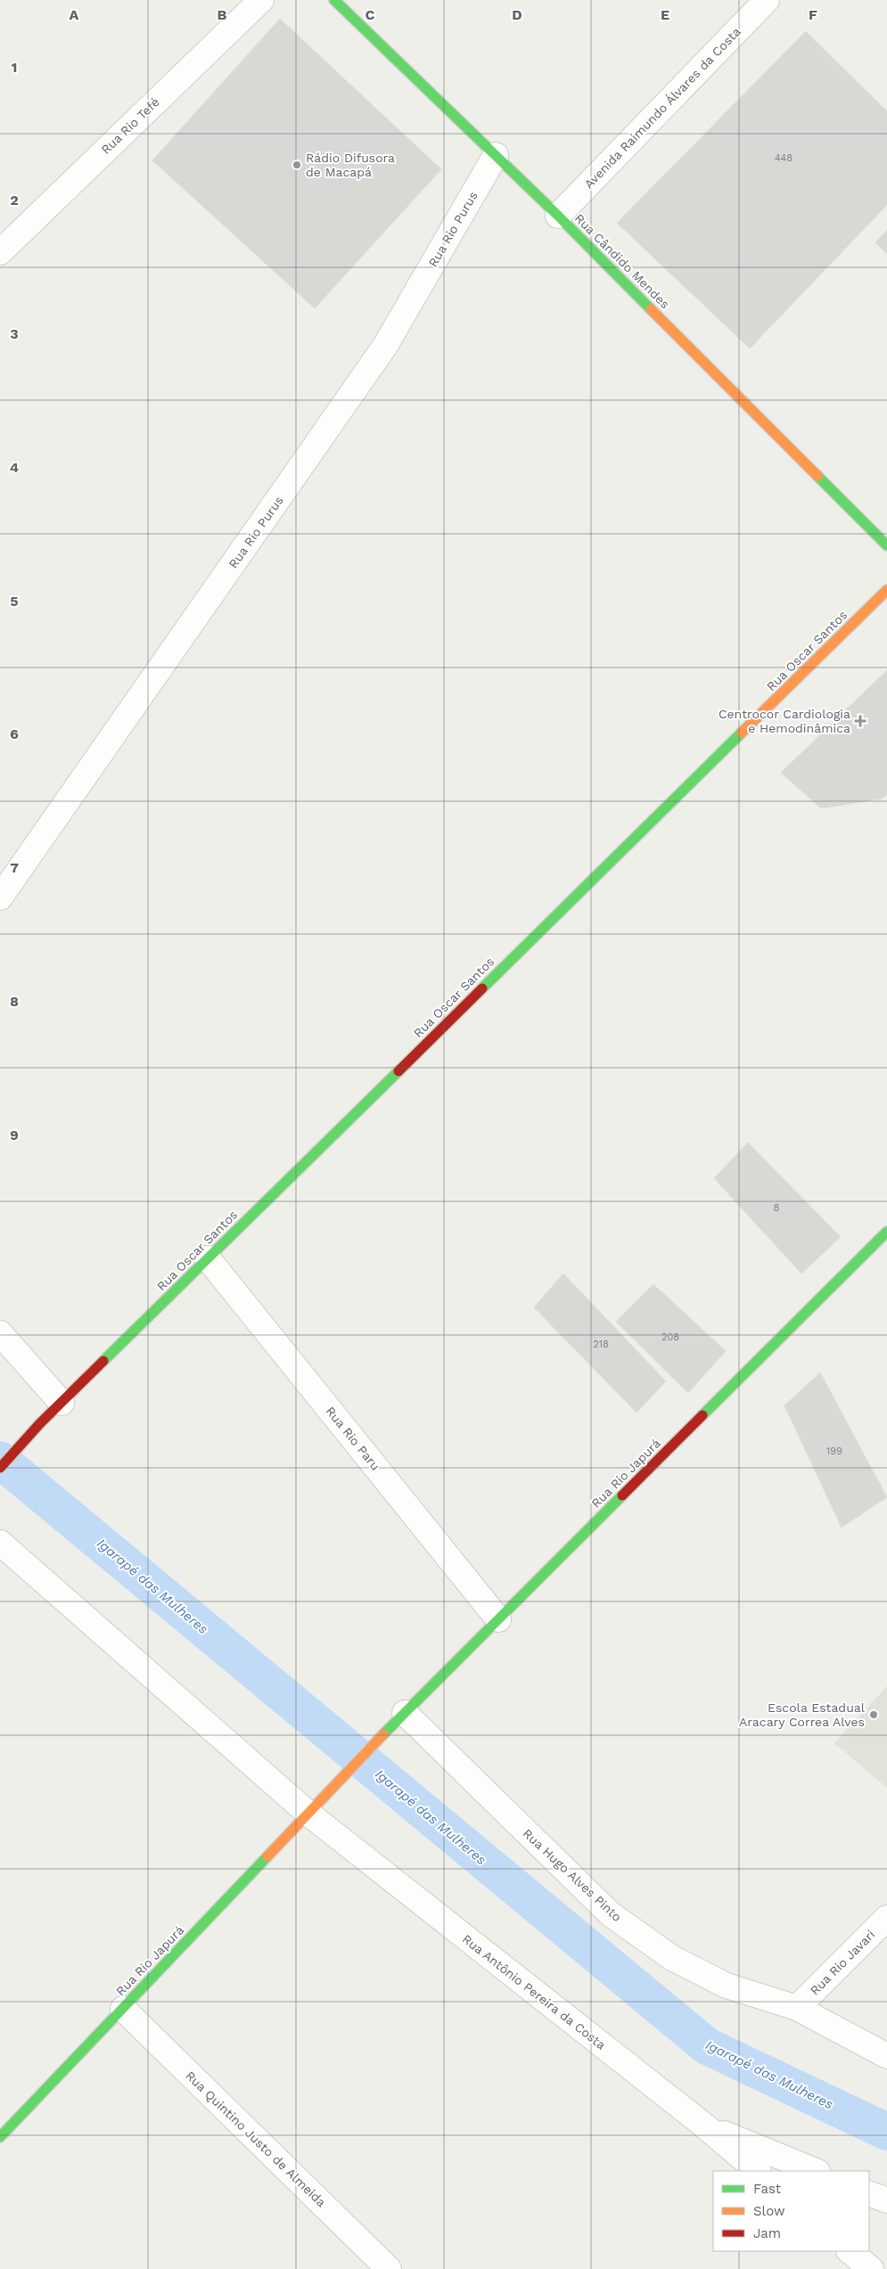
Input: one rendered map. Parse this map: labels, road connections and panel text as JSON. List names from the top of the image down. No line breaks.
{"streets":{"street":["Avenida Raimundo Álvares da Costa","Rua Rio Tefé","Rua Rio Purus","Rua Cândido Mendes","Rua Oscar Santos","Rua Rio Paru","Rua Rio Japurá","Rua Hugo Alves Pinto","Rua Rio Javari","Rua Antônio Pereira da Costa","Rua Quintino Justo de Almeida"]},"crossings":[["Avenida Raimundo Álvares da Costa","Rua Cândido Mendes"],["Rua Rio Purus","Rua Cândido Mendes"],["Rua Oscar Santos","Rua Rio Paru"],["Rua Rio Paru","Rua Rio Japurá"],["Rua Rio Japurá","Rua Hugo Alves Pinto"],["Rua Rio Japurá","Rua Antônio Pereira da Costa"],["Rua Rio Japurá","Rua Quintino Justo de Almeida"],["Rua Hugo Alves Pinto","Rua Rio Javari"]],"water":["Igarapé das Mulheres"],"places":{"other":["Rádio Difusora de Macapá","Escola Estadual Aracary Correa Alves"],"health":["Centrocor Cardiologia e Hemodinâmica"]},"house_numbers":["448","8","208","218","199"],"legend":["Fast","Slow","Jam"],"grid":{"columns":["A","B","C","D","E","F"],"rows":["1","2","3","4","5","6","7","8","9"]}}
